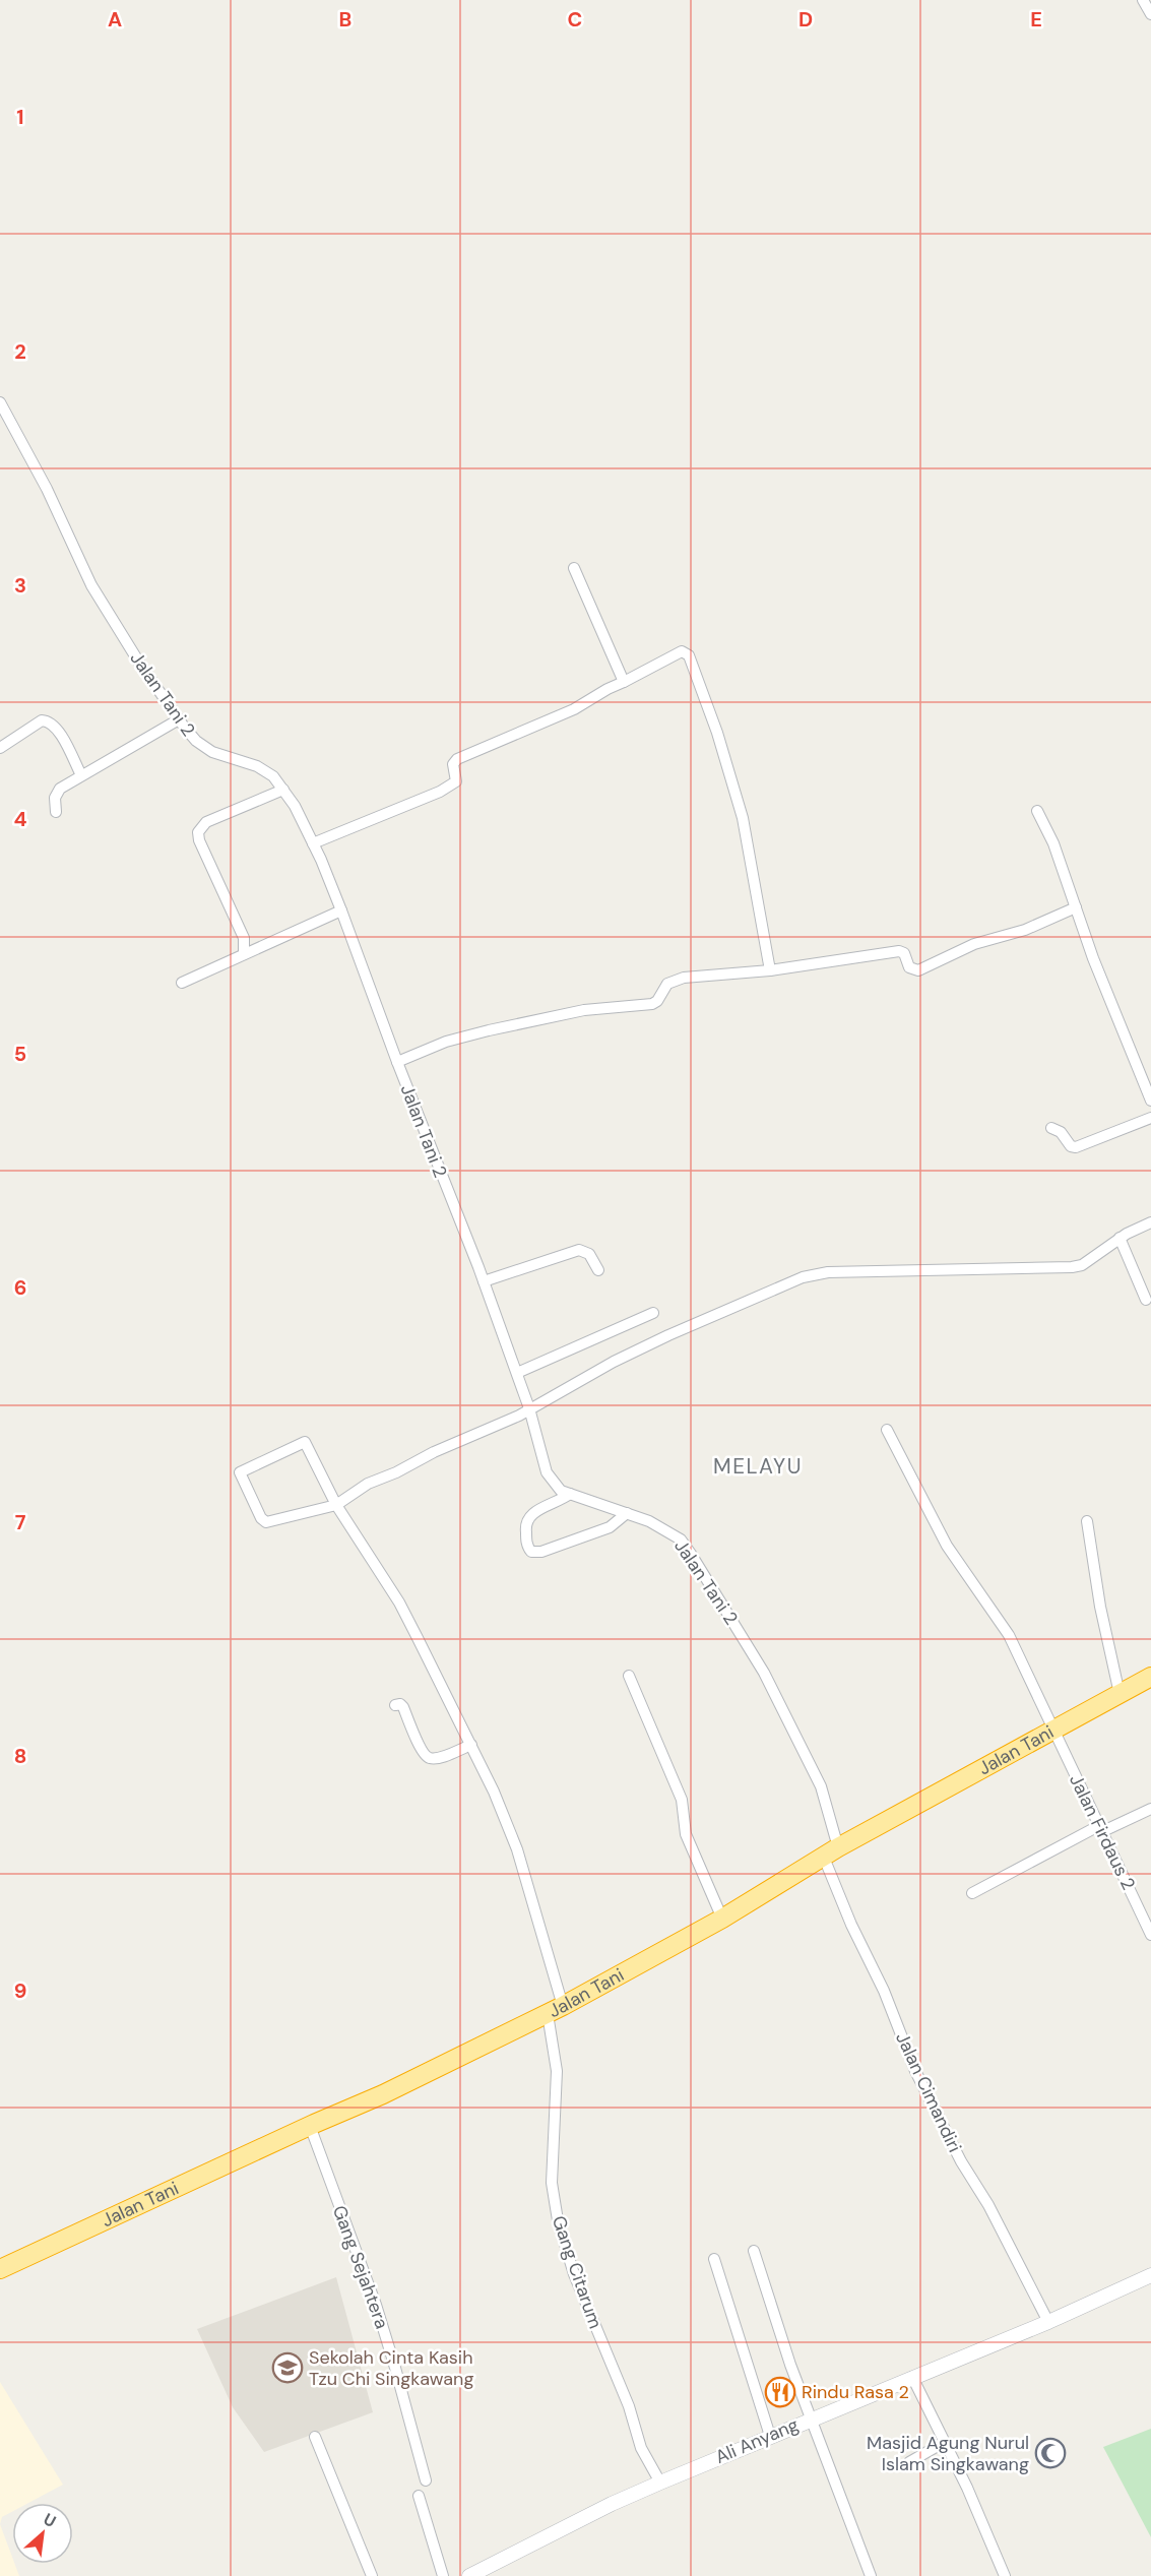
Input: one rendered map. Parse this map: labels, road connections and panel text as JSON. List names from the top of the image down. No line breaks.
{"streets":{"highway":["Jalan Tani"],"street":["Jalan Tani 2","Jalan Firdaus 2","Jalan Cimandiri","Gang Sejahtera","Gang Citarum","Ali Anyang"]},"crossings":[["Jalan Tani 2","Jalan Tani"],["Jalan Tani 2","Jalan Cimandiri"],["Jalan Tani","Jalan Firdaus 2"],["Jalan Tani","Jalan Cimandiri"],["Jalan Tani","Gang Sejahtera"],["Jalan Tani","Gang Citarum"],["Jalan Cimandiri","Ali Anyang"],["Gang Citarum","Ali Anyang"]],"districts":["MELAYU"],"places":{"school or university":["Sekolah Cinta Kasih Tzu Chi Singkawang"],"restaurant":["Rindu Rasa 2"],"mosque":["Masjid Agung Nurul Islam Singkawang"]},"north":"top right","grid":{"columns":["A","B","C","D","E"],"rows":["1","2","3","4","5","6","7","8","9"]}}
